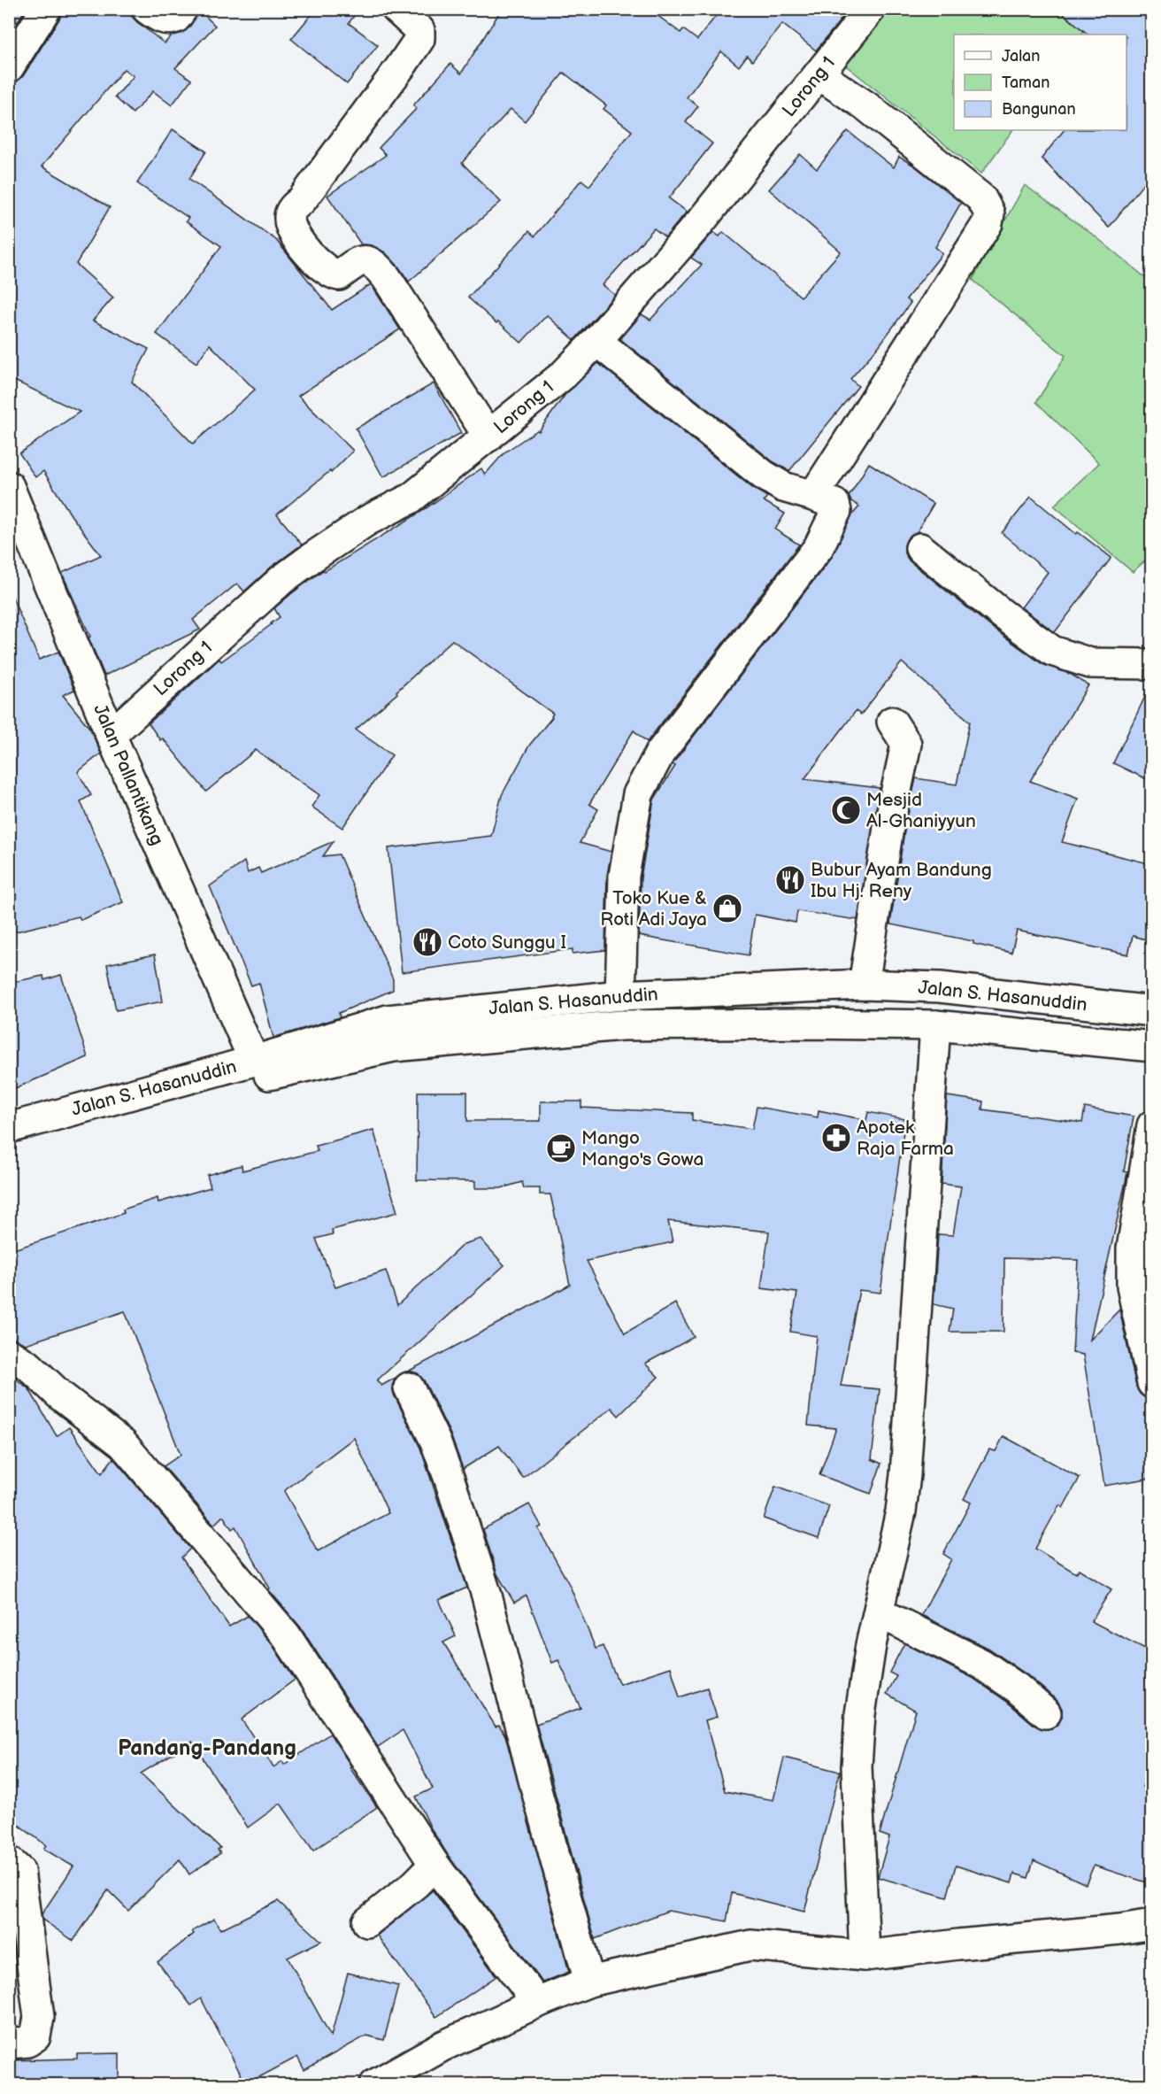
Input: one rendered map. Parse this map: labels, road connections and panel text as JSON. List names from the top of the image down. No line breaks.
{"streets":{"main road":["Lorong 1","Jalan Pallantikang","Jalan S. Hasanuddin"]},"crossings":[["Lorong 1","Jalan Pallantikang"],["Jalan Pallantikang","Jalan S. Hasanuddin"]],"districts":["Pandang-Pandang"],"places":{"mosque":["Mesjid Al-Ghaniyyun"],"restaurant":["Bubur Ayam Bandung Ibu Hj. Reny","Coto Sunggu I"],"shop":["Toko Kue & Roti Adi Jaya"],"pharmacy":["Apotek Raja Farma"],"cafe":["Mango Mango's Gowa"]},"legend":["Jalan","Taman","Bangunan"]}
